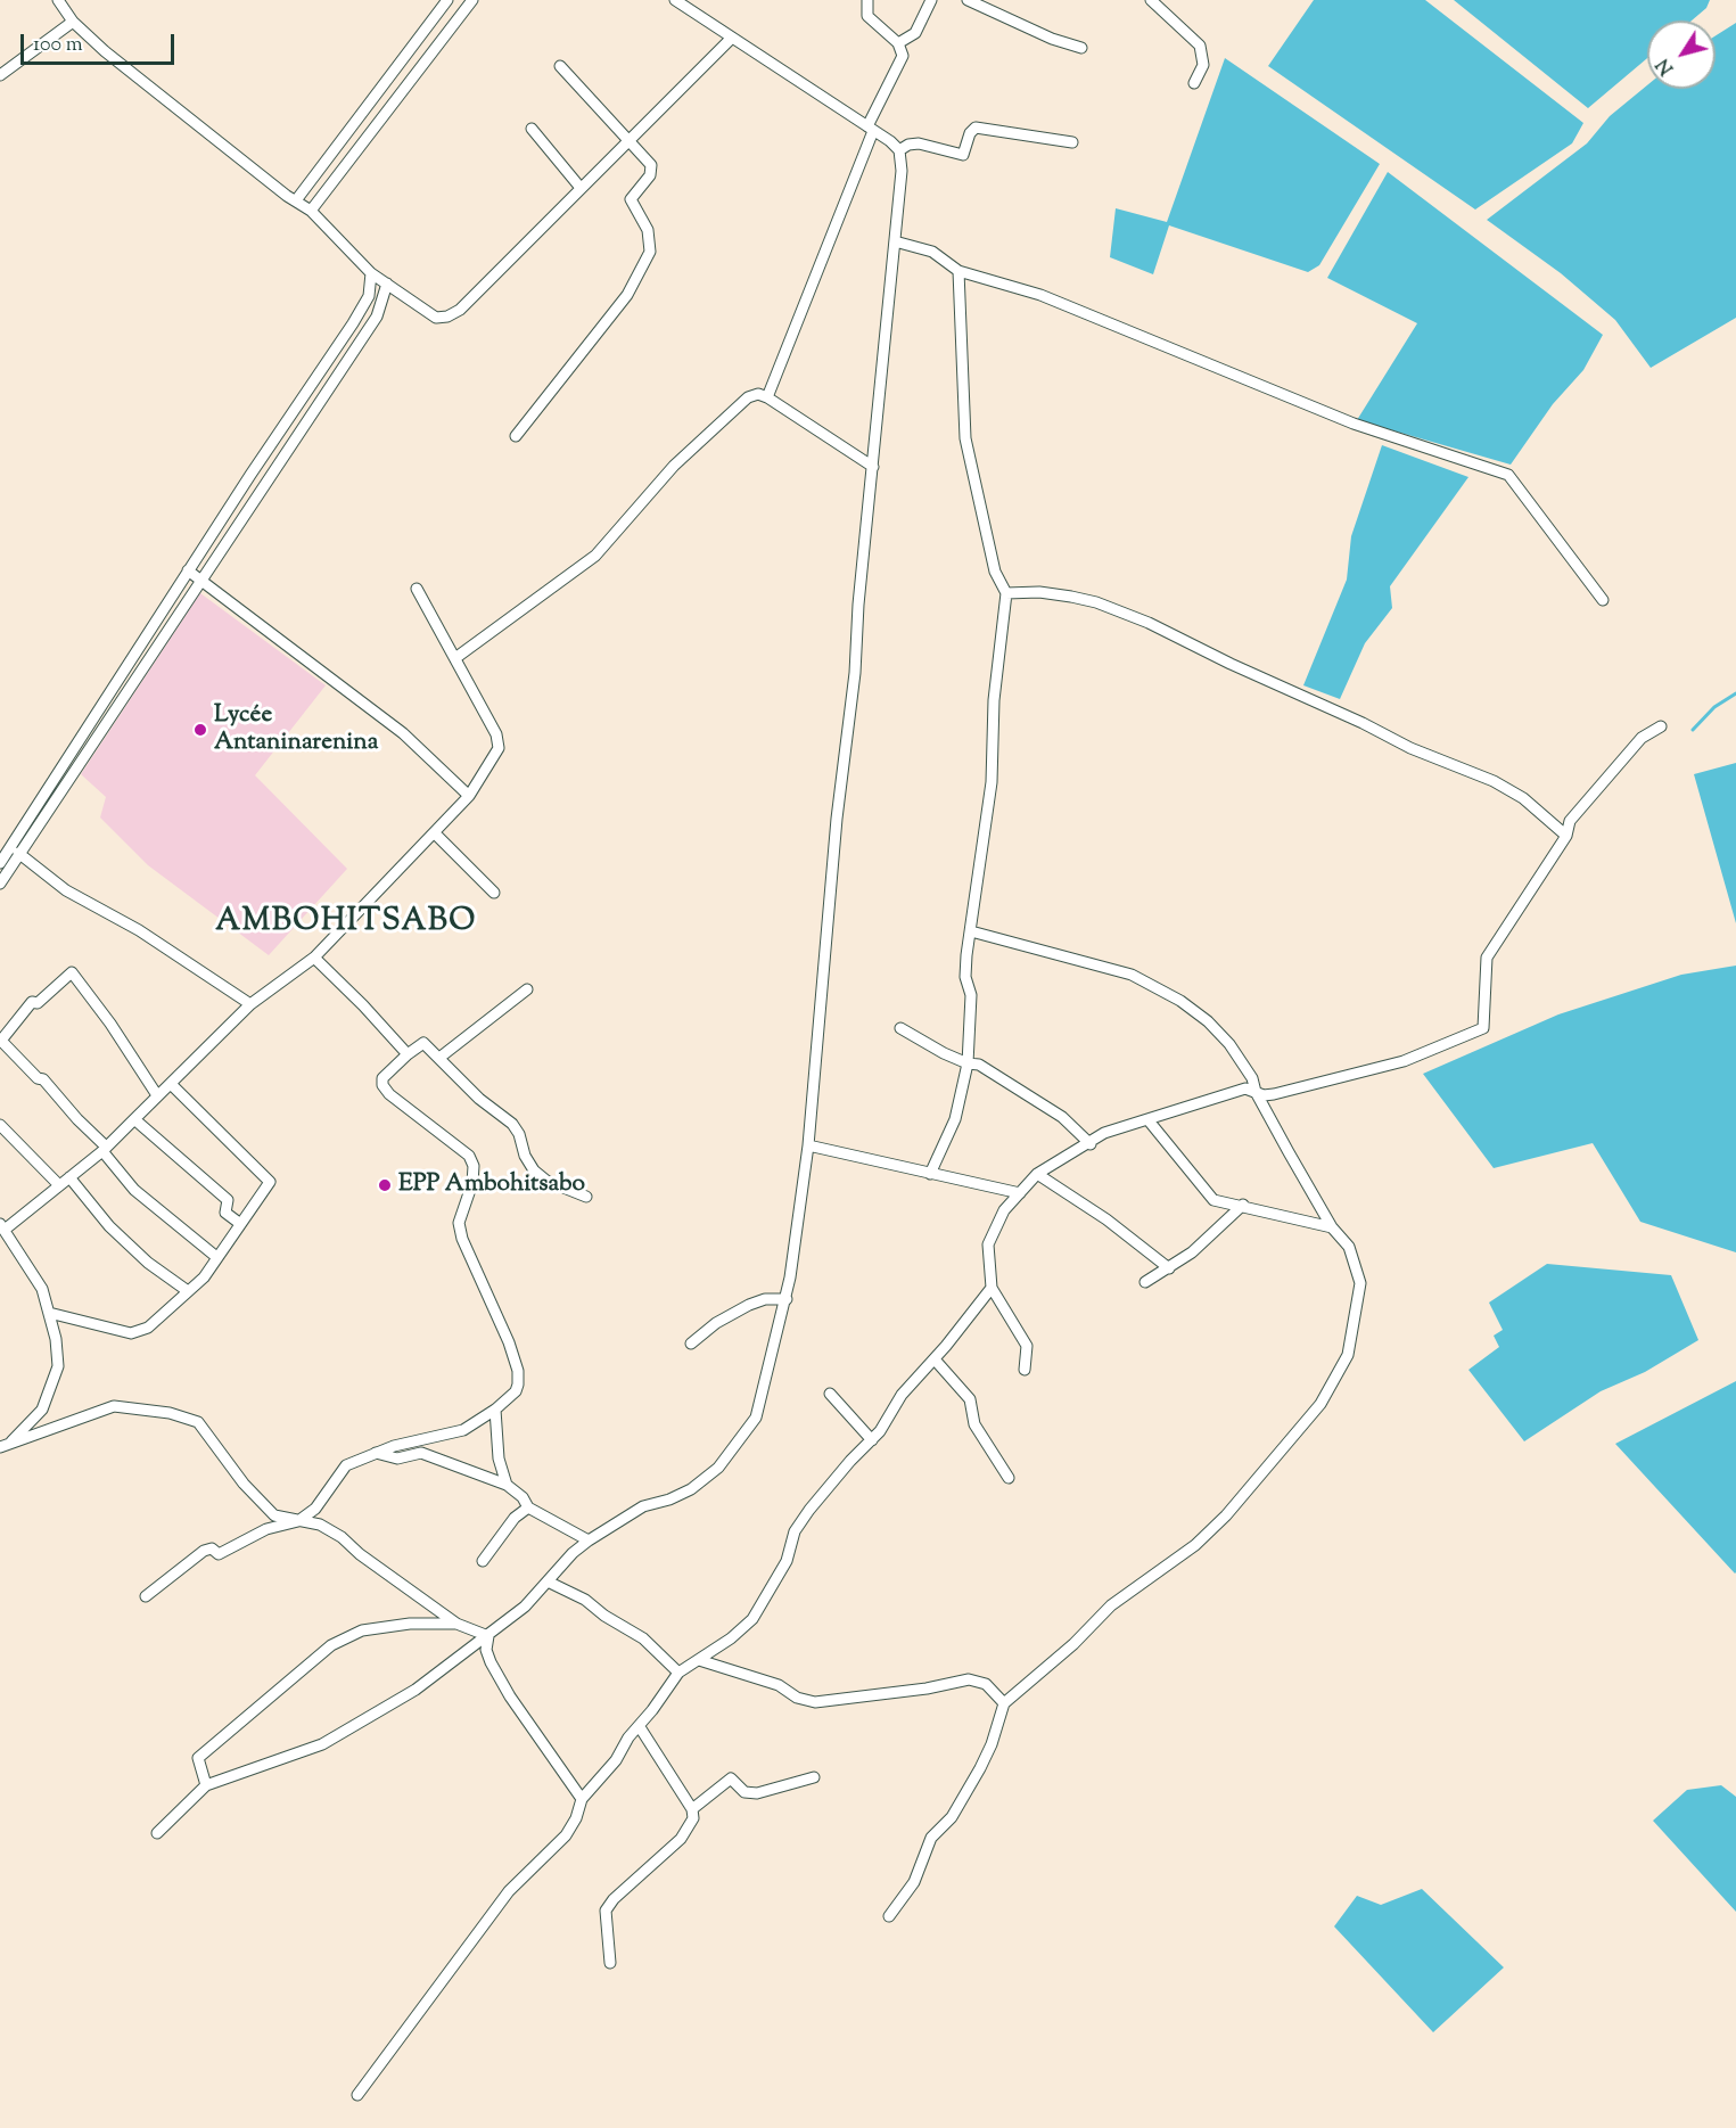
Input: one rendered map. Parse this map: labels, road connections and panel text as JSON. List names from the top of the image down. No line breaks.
{"districts":["AMBOHITSABO"],"places":["Lycée Antaninarenina","EPP Ambohitsabo"],"scale_bar":"100 m","north":"bottom left"}
